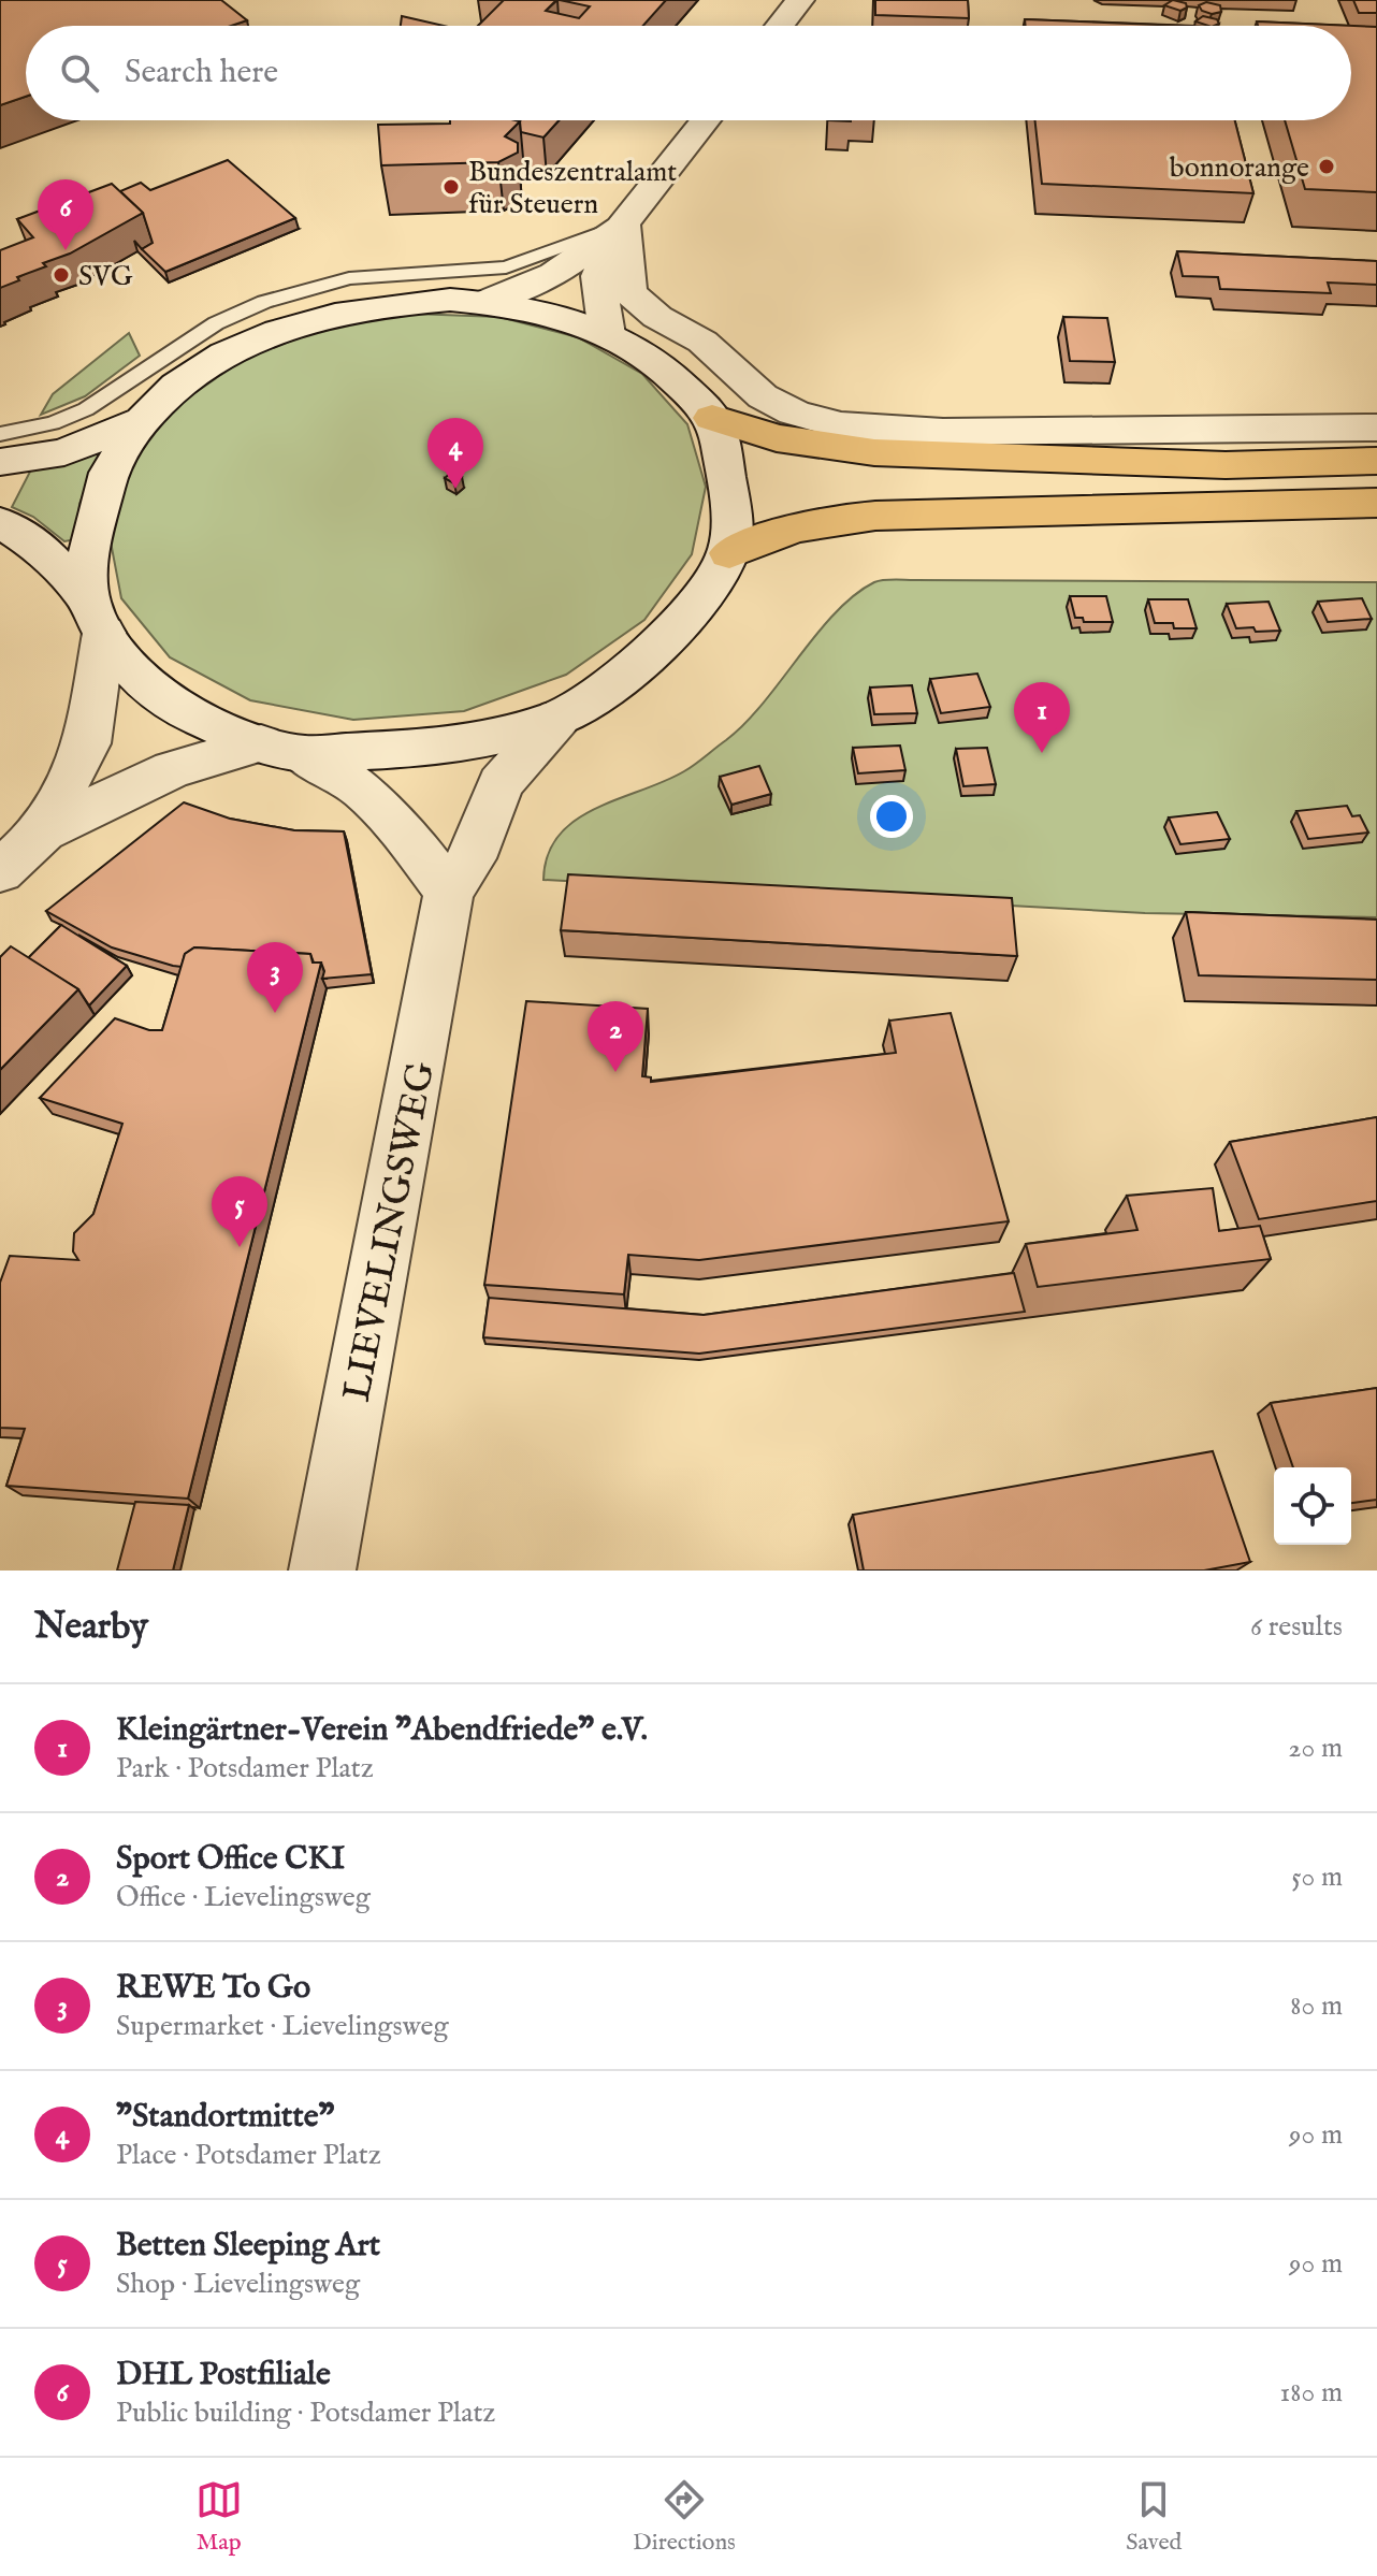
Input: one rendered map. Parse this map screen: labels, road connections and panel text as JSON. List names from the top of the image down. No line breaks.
{"streets":{"street":["LIEVELINGSWEG"]},"places":["bonnorange","Bundeszentralamt für Steuern","SVG"],"page":{"search":"Search here","pins":["6","4","1","3","2","5"],"heading":["Nearby","6 results"],"list":[{"mark":"1","name":"Kleingärtner-Verein \"Abendfriede\" e.V.","note":"Park · Potsdamer Platz","value":"20 m"},{"mark":"2","name":"Sport Office CKI","note":"Office · Lievelingsweg","value":"50 m"},{"mark":"3","name":"REWE To Go","note":"Supermarket · Lievelingsweg","value":"80 m"},{"mark":"4","name":"\"Standortmitte\"","note":"Place · Potsdamer Platz","value":"90 m"},{"mark":"5","name":"Betten Sleeping Art","note":"Shop · Lievelingsweg","value":"90 m"},{"mark":"6","name":"DHL Postfiliale","note":"Public building · Potsdamer Platz","value":"180 m"}],"nav":["Map","Directions","Saved"]}}
